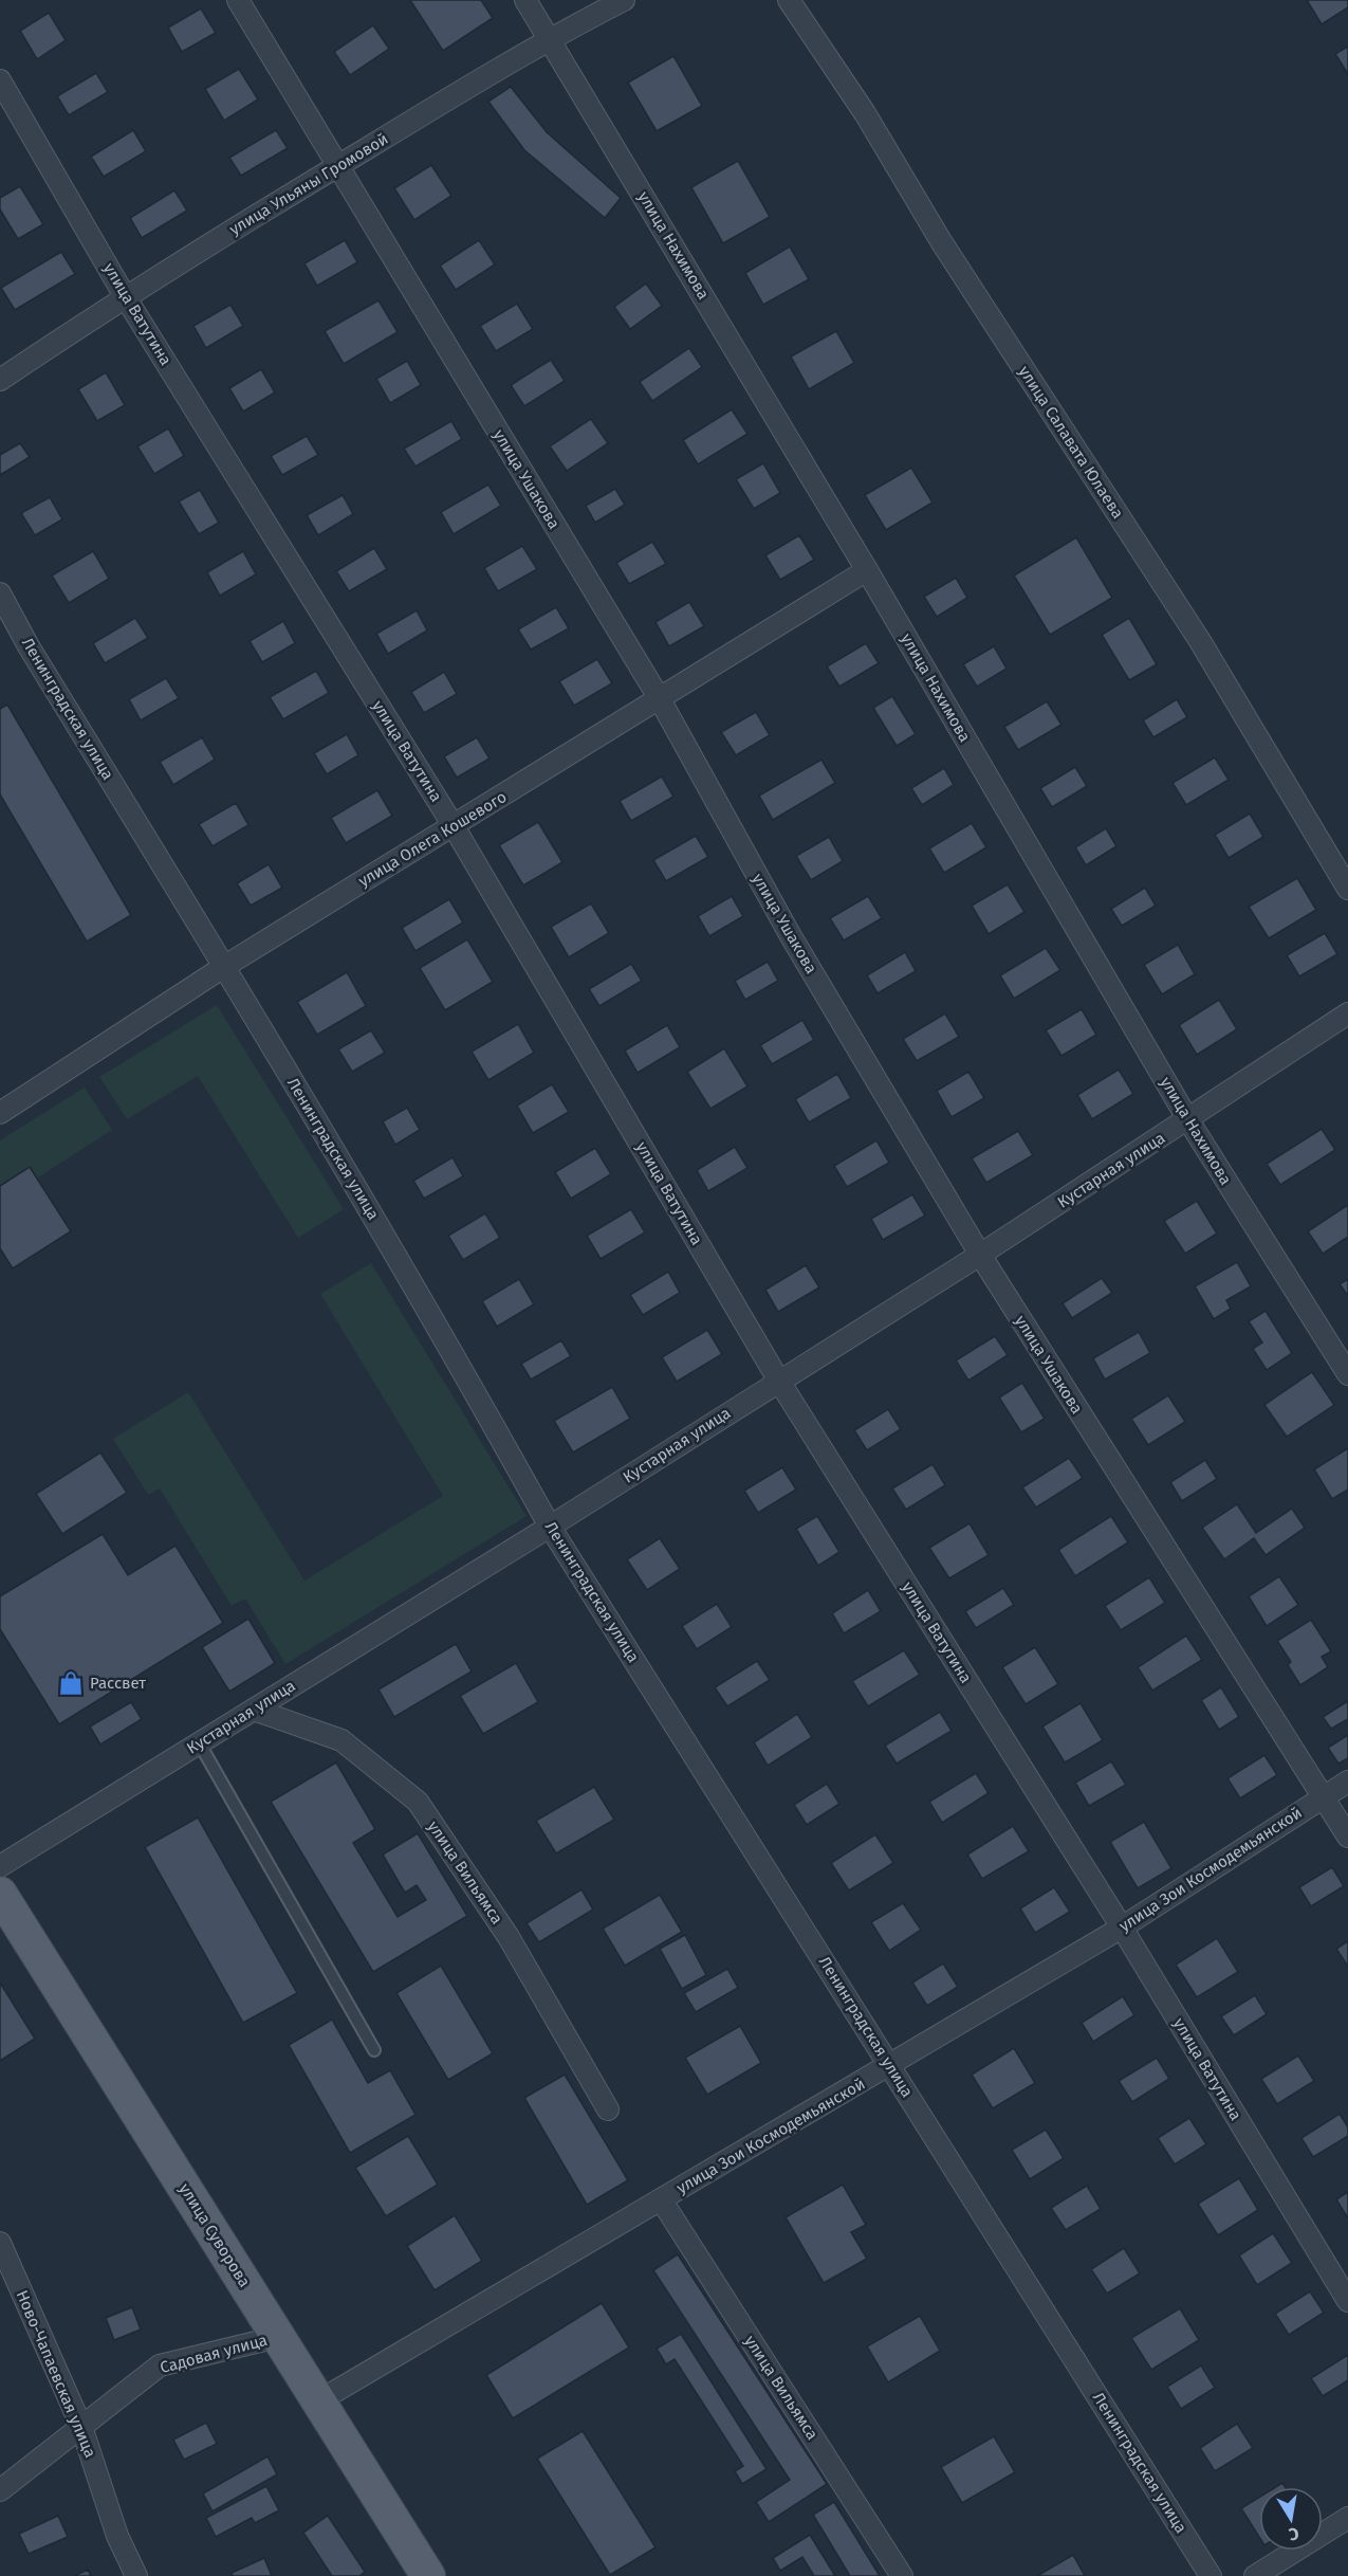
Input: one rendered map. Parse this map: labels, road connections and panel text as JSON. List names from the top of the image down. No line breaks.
{"streets":{"main road":["улица Суворова"],"street":["улица Ульяны Громовой","улица Нахимова","улица Ватутина","улица Салавата Юлаева","улица Ушакова","Ленинградская улица","улица Олега Кошевого","Кустарная улица","улица Зои Космодемьянской","улица Вильямса","Садовая улица","Ново-Чапаевская улица"]},"crossings":[["улица Ульяны Громовой","улица Нахимова"],["улица Ульяны Громовой","улица Ватутина"],["улица Ульяны Громовой","улица Ушакова"],["улица Нахимова","улица Олега Кошевого"],["улица Нахимова","Кустарная улица"],["улица Ватутина","улица Олега Кошевого"],["улица Ватутина","Кустарная улица"],["улица Ватутина","улица Зои Космодемьянской"],["улица Ушакова","улица Олега Кошевого"],["улица Ушакова","Кустарная улица"],["улица Ушакова","улица Зои Космодемьянской"],["Ленинградская улица","улица Олега Кошевого"],["Ленинградская улица","Кустарная улица"],["Ленинградская улица","улица Зои Космодемьянской"],["Кустарная улица","улица Вильямса"],["улица Зои Космодемьянской","улица Вильямса"],["улица Зои Космодемьянской","улица Суворова"],["улица Суворова","Садовая улица"],["Садовая улица","Ново-Чапаевская улица"]],"places":{"shop":["Рассвет"]},"north":"bottom"}
